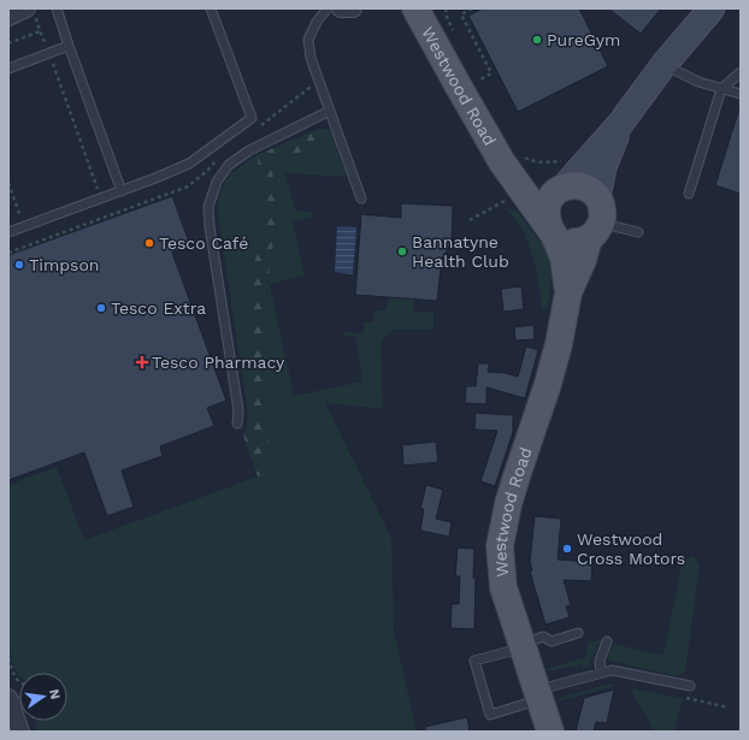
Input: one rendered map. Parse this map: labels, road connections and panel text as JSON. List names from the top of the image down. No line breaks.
{"streets":{"main road":["Westwood Road"]},"places":{"other":["PureGym","Tesco Café","Bannatyne Health Club","Timpson","Tesco Extra","Westwood Cross Motors"],"health":["Tesco Pharmacy"]},"north":"right"}
